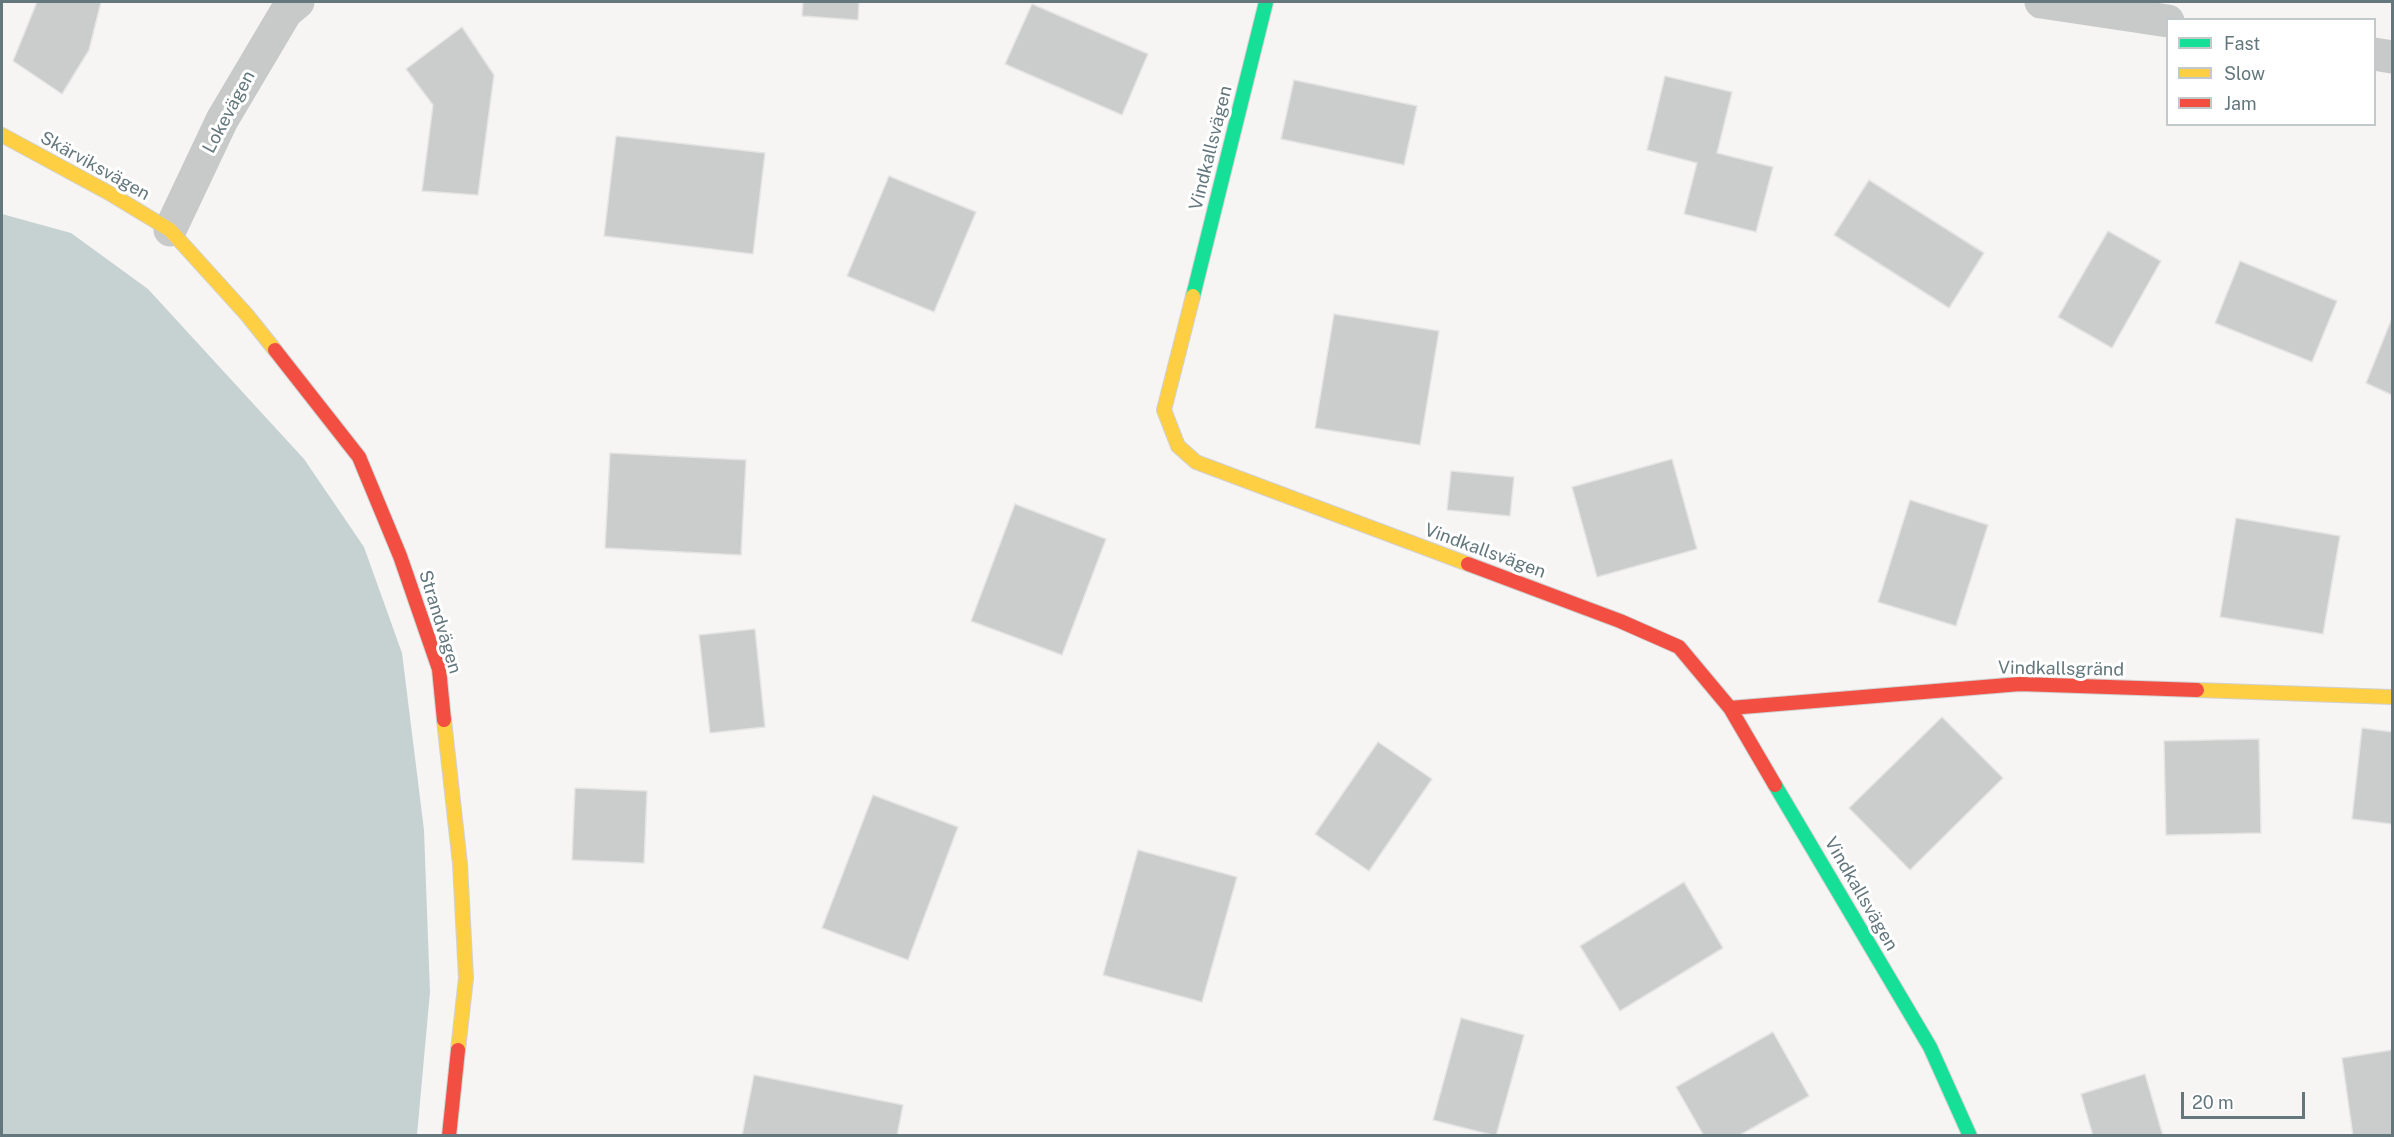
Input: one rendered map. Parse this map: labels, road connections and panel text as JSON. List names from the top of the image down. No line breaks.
{"streets":{"street":["Lokevägen","Vindkallsvägen","Skärviksvägen","Strandvägen","Vindkallsgränd"]},"crossings":[["Lokevägen","Skärviksvägen"],["Lokevägen","Strandvägen"],["Vindkallsvägen","Vindkallsgränd"],["Skärviksvägen","Strandvägen"]],"legend":["Fast","Slow","Jam"],"scale_bar":"20 m"}
